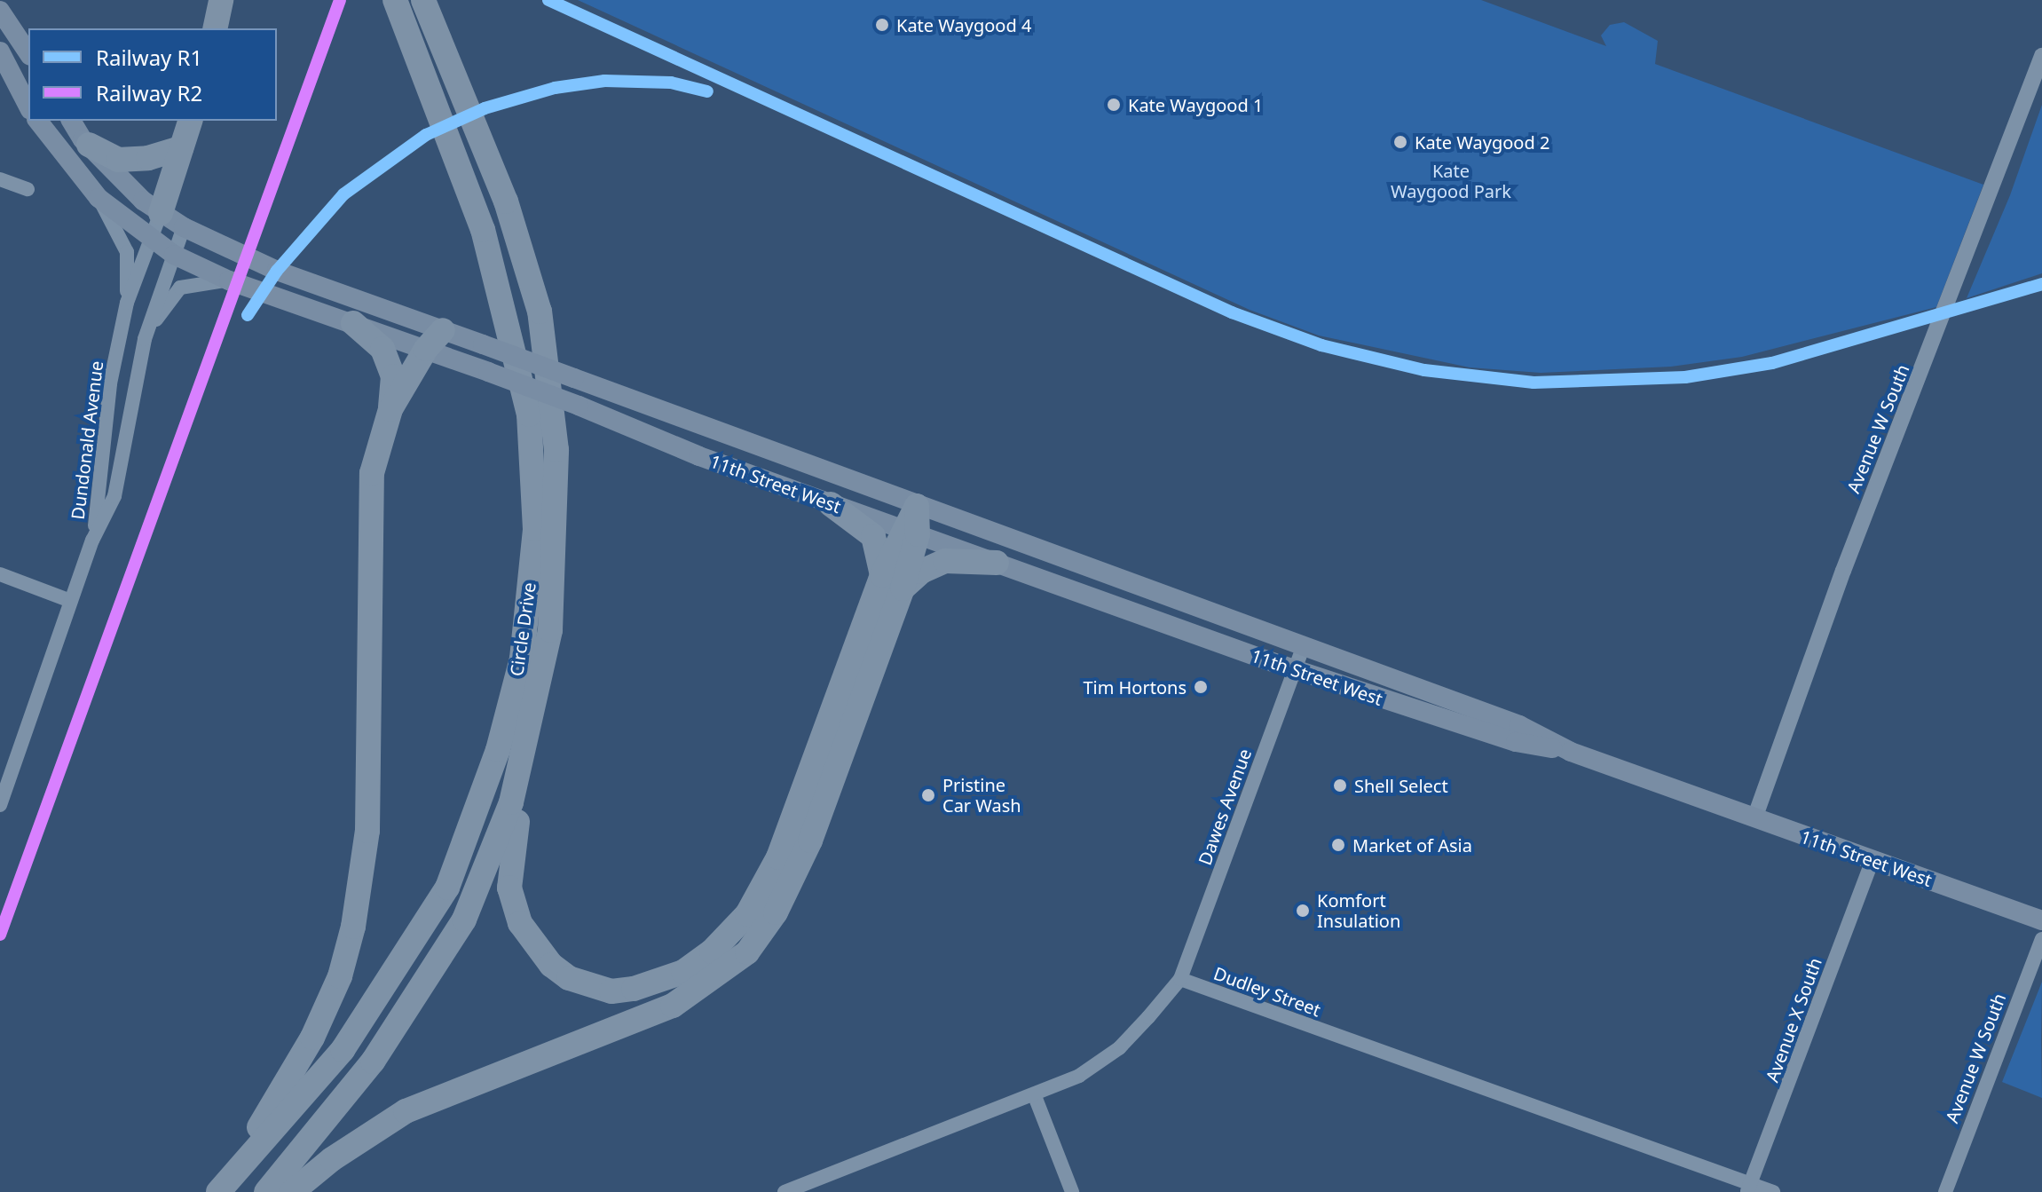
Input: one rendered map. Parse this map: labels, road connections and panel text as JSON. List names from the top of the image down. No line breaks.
{"streets":{"highway":["Circle Drive"],"main road":["11th Street West"],"street":["Avenue W South","Dundonald Avenue","Dawes Avenue","Dudley Street","Avenue X South"]},"crossings":[["Avenue W South","11th Street West"],["Dundonald Avenue","11th Street West"],["11th Street West","Dawes Avenue"],["11th Street West","Avenue X South"],["Dawes Avenue","Dudley Street"],["Dudley Street","Avenue X South"]],"parks":["Kate Waygood Park"],"places":["Kate Waygood 4","Kate Waygood 1","Kate Waygood 2","Tim Hortons","Shell Select","Pristine Car Wash","Market of Asia","Komfort Insulation"],"lines":["rail line R1","rail line R2"],"legend":["Railway R1","Railway R2"]}
